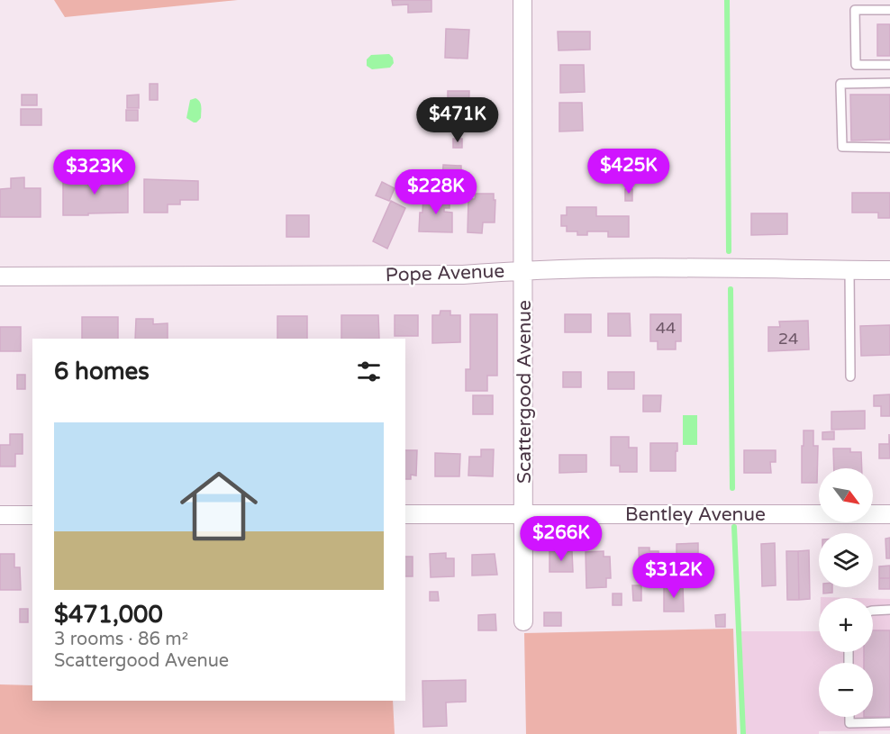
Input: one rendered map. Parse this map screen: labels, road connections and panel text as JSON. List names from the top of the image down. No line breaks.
{"streets":{"street":["Pope Avenue","Scattergood Avenue","Bentley Avenue"]},"crossings":[["Pope Avenue","Scattergood Avenue"],["Scattergood Avenue","Bentley Avenue"]],"house_numbers":["44","24"],"north":"bottom right","page":{"price":["$471K","$425K","$323K","$228K","$266K","$312K"],"heading":"6 homes","list":[{"name":"$471,000","note":"3 rooms · 86 m² · Scattergood Avenue"}],"map_buttons":["+","−"]}}
